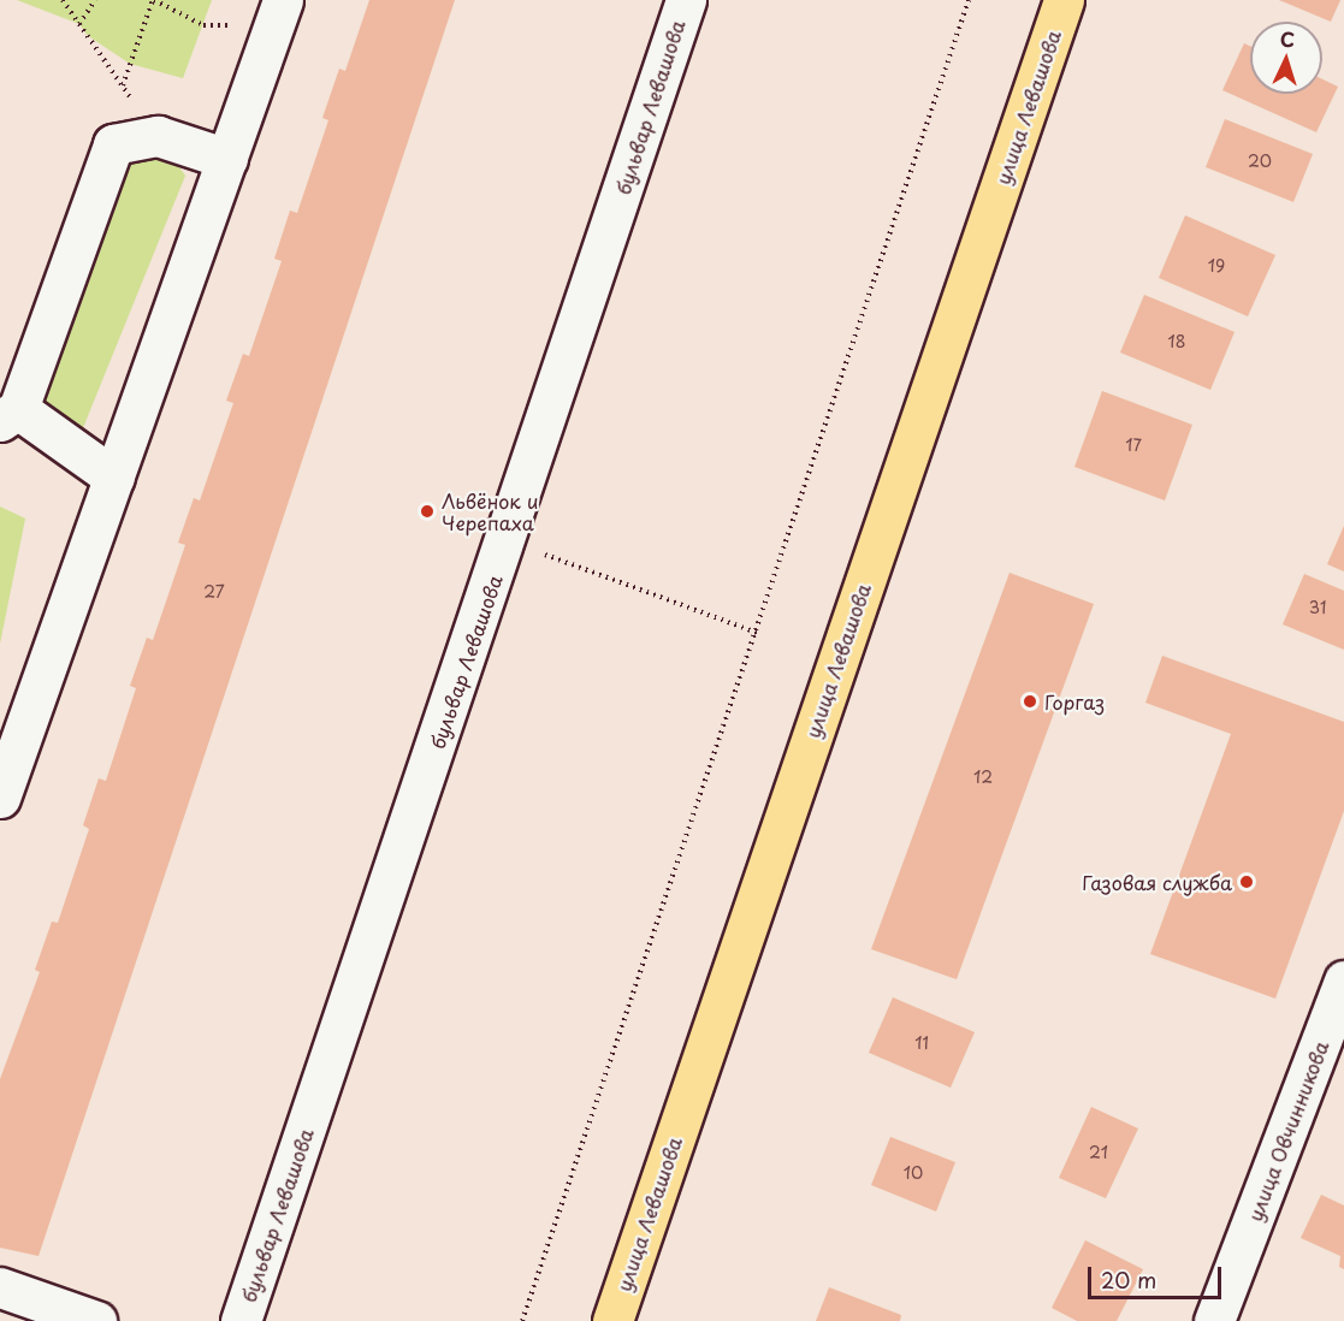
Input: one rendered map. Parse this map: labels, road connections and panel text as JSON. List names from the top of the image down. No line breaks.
{"streets":{"main road":["улица Левашова"],"street":["бульвар Левашова","улица Овчинникова"]},"places":["Львёнок и Черепаха","Горгаз","Газовая служба"],"house_numbers":["20","19","18","17","27","31","12","11","21","10"],"scale_bar":"20 m","north":"top"}
